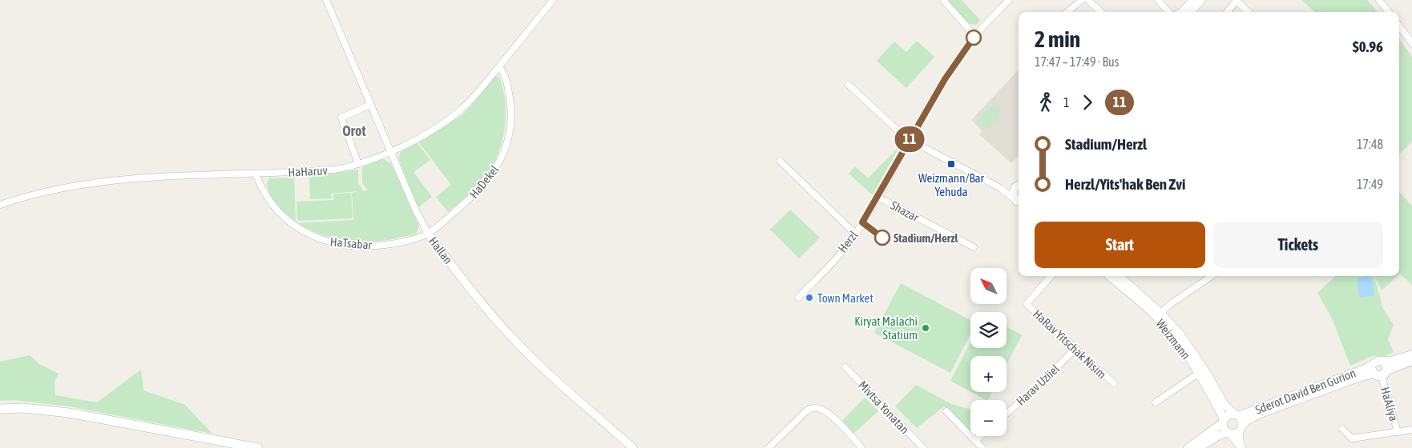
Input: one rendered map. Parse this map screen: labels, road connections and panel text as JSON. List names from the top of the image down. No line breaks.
{"streets":{"street":["HaHaruv","HaDekel","Shazar","Herzl","HaTsabar","HaIlan","Weizmann","HaRav Yitschak Nisim","Harav Uziiel","Sderot David Ben Gurion","HaAliya","Mivtsa Yonatan"]},"crossings":[["HaHaruv","HaDekel"],["HaHaruv","HaTsabar"],["HaHaruv","HaIlan"],["HaDekel","HaTsabar"],["HaDekel","HaIlan"],["Shazar","Herzl"],["HaTsabar","HaIlan"],["Weizmann","Sderot David Ben Gurion"],["HaRav Yitschak Nisim","Harav Uziiel"],["Sderot David Ben Gurion","HaAliya"]],"districts":["Orot"],"places":{"transit":["Weizmann/Bar Yehuda"],"other":["Stadium/Herzl","Town Market","Kiryat Malachi Statium"]},"lines":["bus line 11"],"north":"top left","page":{"on_map":"11","heading":["2 min","17:47 – 17:49 · Bus","$0.96"],"legs":["1","11"],"list":[{"name":"Stadium/Herzl","value":"17:48"},{"name":"Herzl/Yits'hak Ben Zvi","value":"17:49"}],"buttons":["Start","Tickets"],"map_buttons":["+","−"]}}
